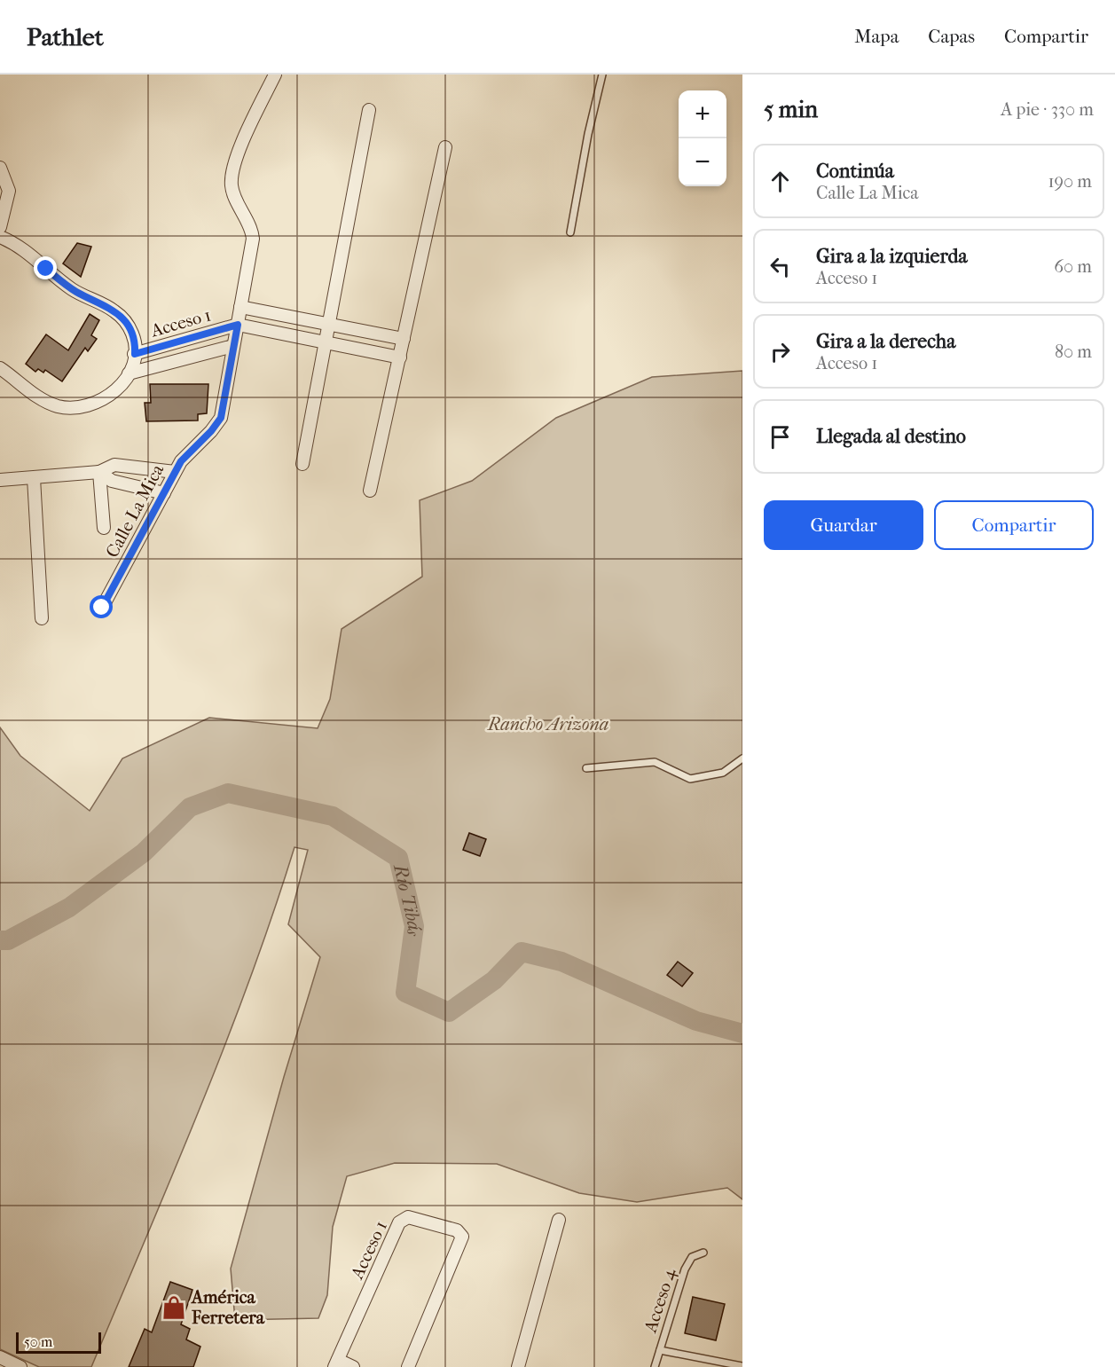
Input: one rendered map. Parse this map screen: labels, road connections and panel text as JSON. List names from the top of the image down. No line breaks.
{"streets":{"street":["Acceso 1","Calle La Mica"],"lane":["Acceso 4"]},"crossings":[["Acceso 1","Calle La Mica"]],"water":["Río Tibás"],"parks":["Rancho Arizona"],"places":{"shop":["América Ferretera"]},"scale_bar":"50 m","page":{"header":"Pathlet","nav":["Mapa","Capas","Compartir"],"heading":["5 min","A pie · 330 m"],"map_buttons":["+","−"],"list":[["Continúa","Calle La Mica","190 m"],["Gira a la izquierda","Acceso 1","60 m"],["Gira a la derecha","Acceso 1","80 m"],"Llegada al destino"],"buttons":["Guardar","Compartir"],"scale":"50 m"}}
